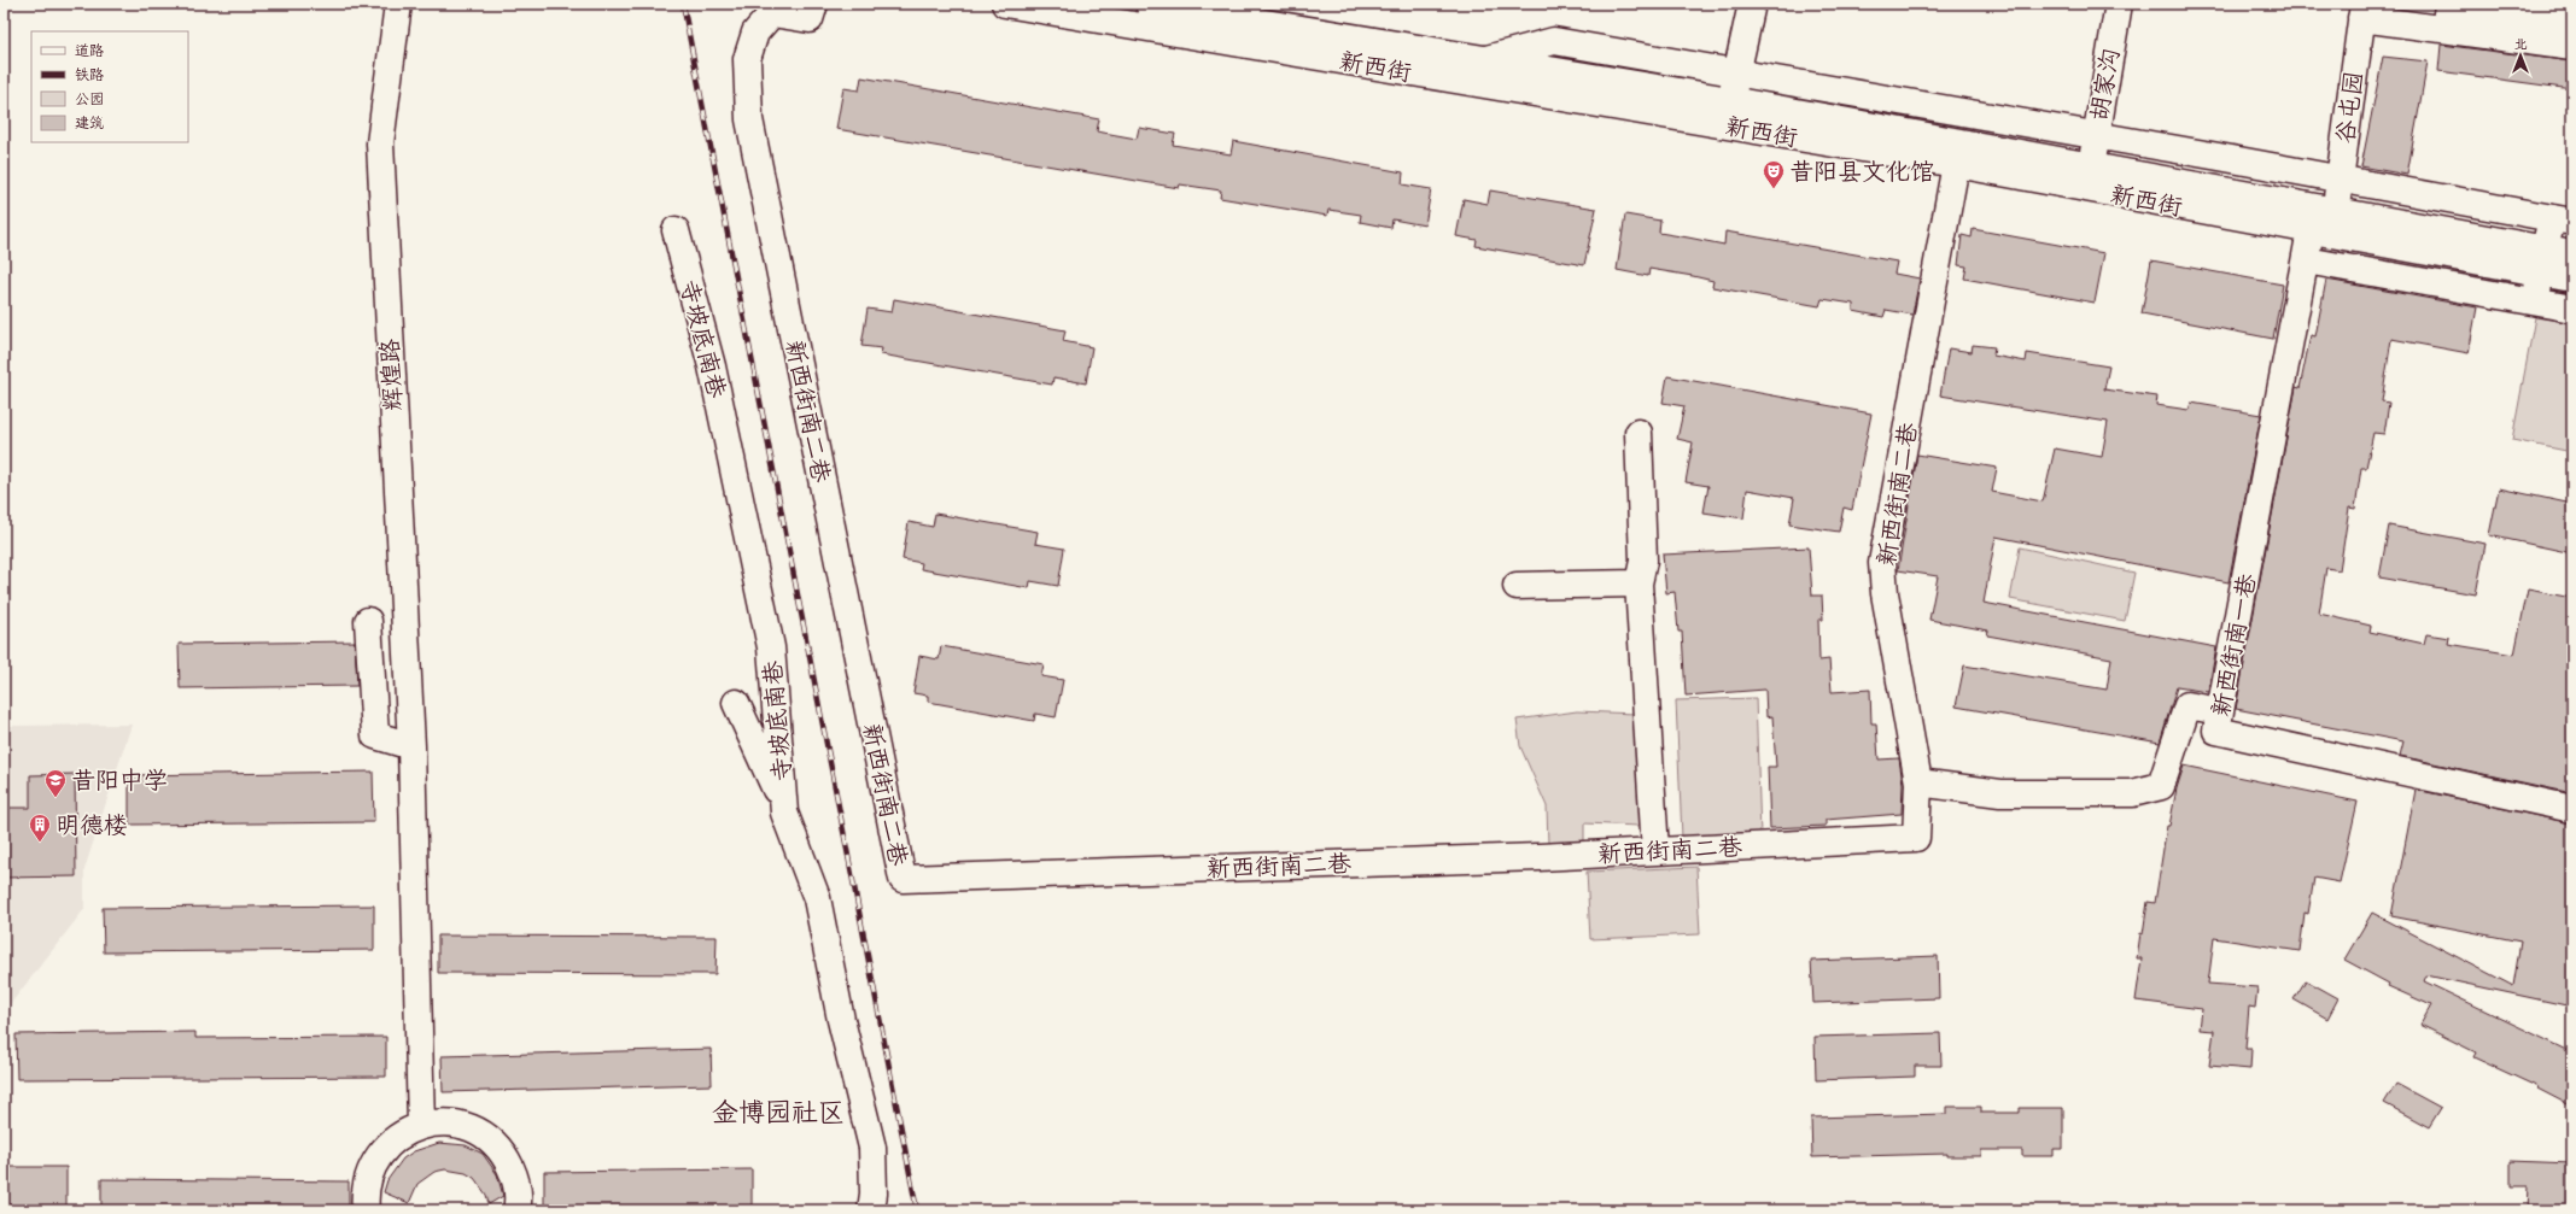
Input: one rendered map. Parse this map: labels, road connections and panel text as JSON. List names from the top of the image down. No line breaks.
{"streets":{"street":["新西街","胡家沟","谷屯园","寺坡底南巷","辉煌路","新西街南二巷","新西街南一巷"]},"crossings":[["新西街","胡家沟"],["新西街","谷屯园"],["新西街","新西街南二巷"],["新西街","新西街南一巷"]],"districts":["金博园社区"],"places":{"theatre":["昔阳县文化馆"],"school or university":["昔阳中学"],"building":["明德楼"]},"legend":["道路","铁路","公园","建筑"],"north":"top"}
